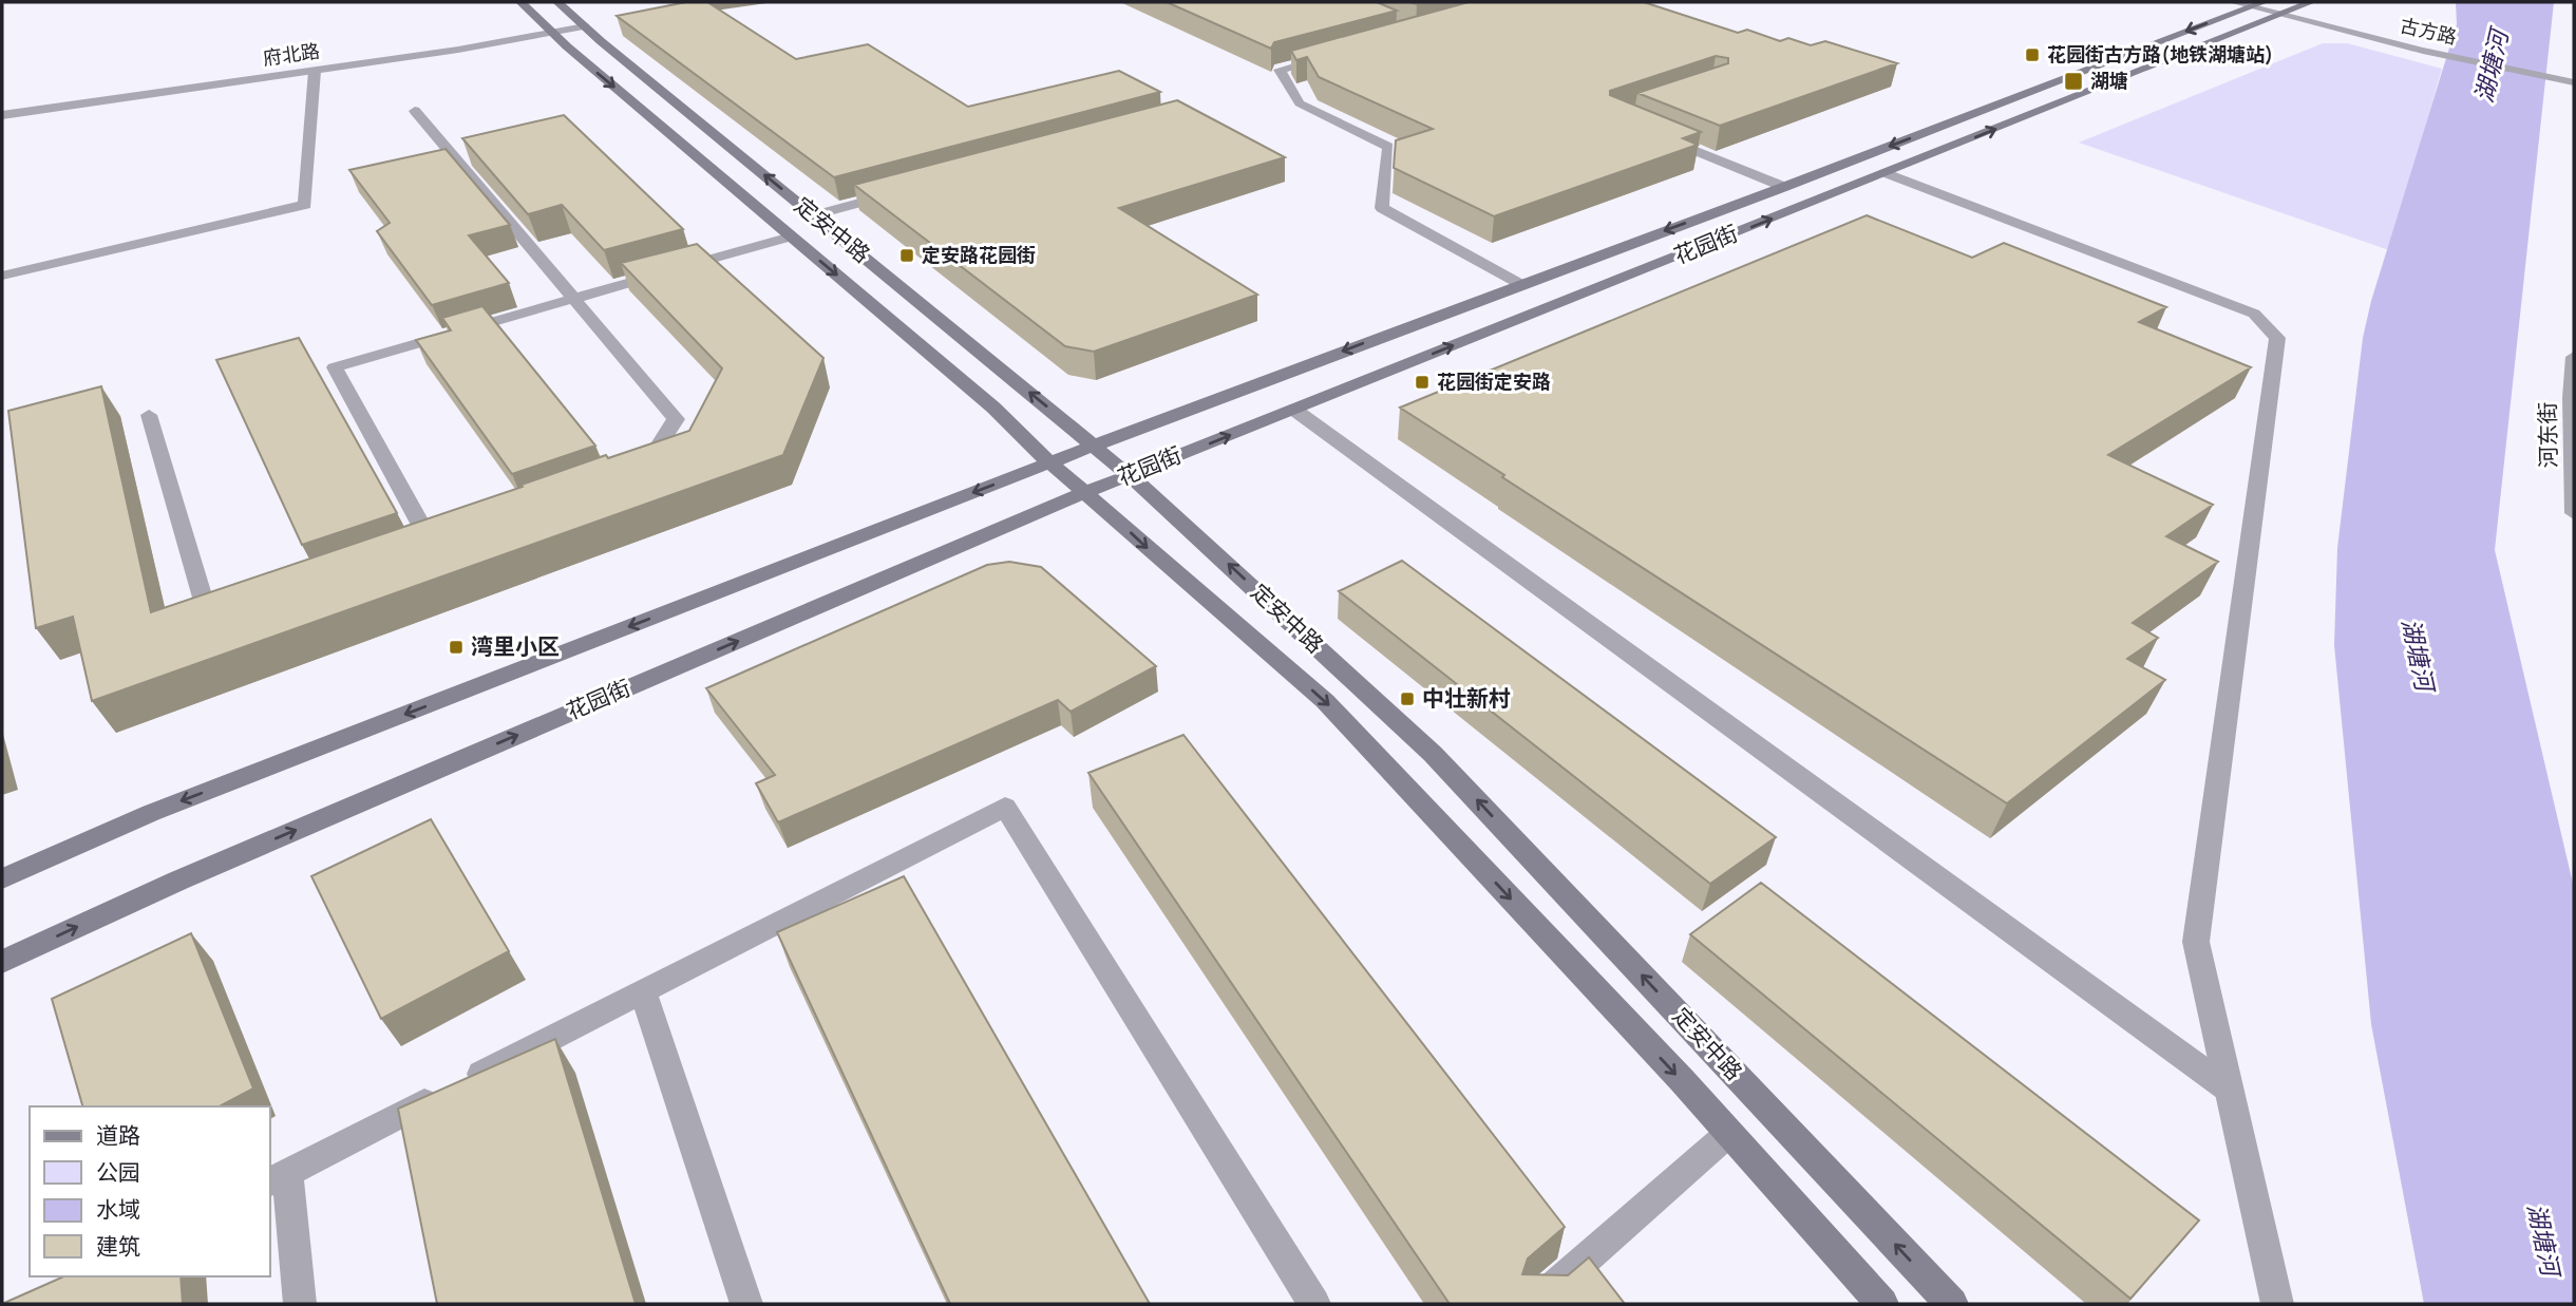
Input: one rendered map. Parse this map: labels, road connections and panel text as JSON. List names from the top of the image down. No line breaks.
{"streets":{"main road":["定安中路","花园街"],"street":["古方路","府北路","河东街"]},"crossings":[["古方路","花园街"],["府北路","定安中路"],["定安中路","花园街"]],"water":["湖塘河"],"places":{"transit":["花园街古方路(地铁湖塘站)","湖塘","定安路花园街","花园街定安路","湾里小区","中壮新村"]},"legend":["道路","公园","水域","建筑"]}
